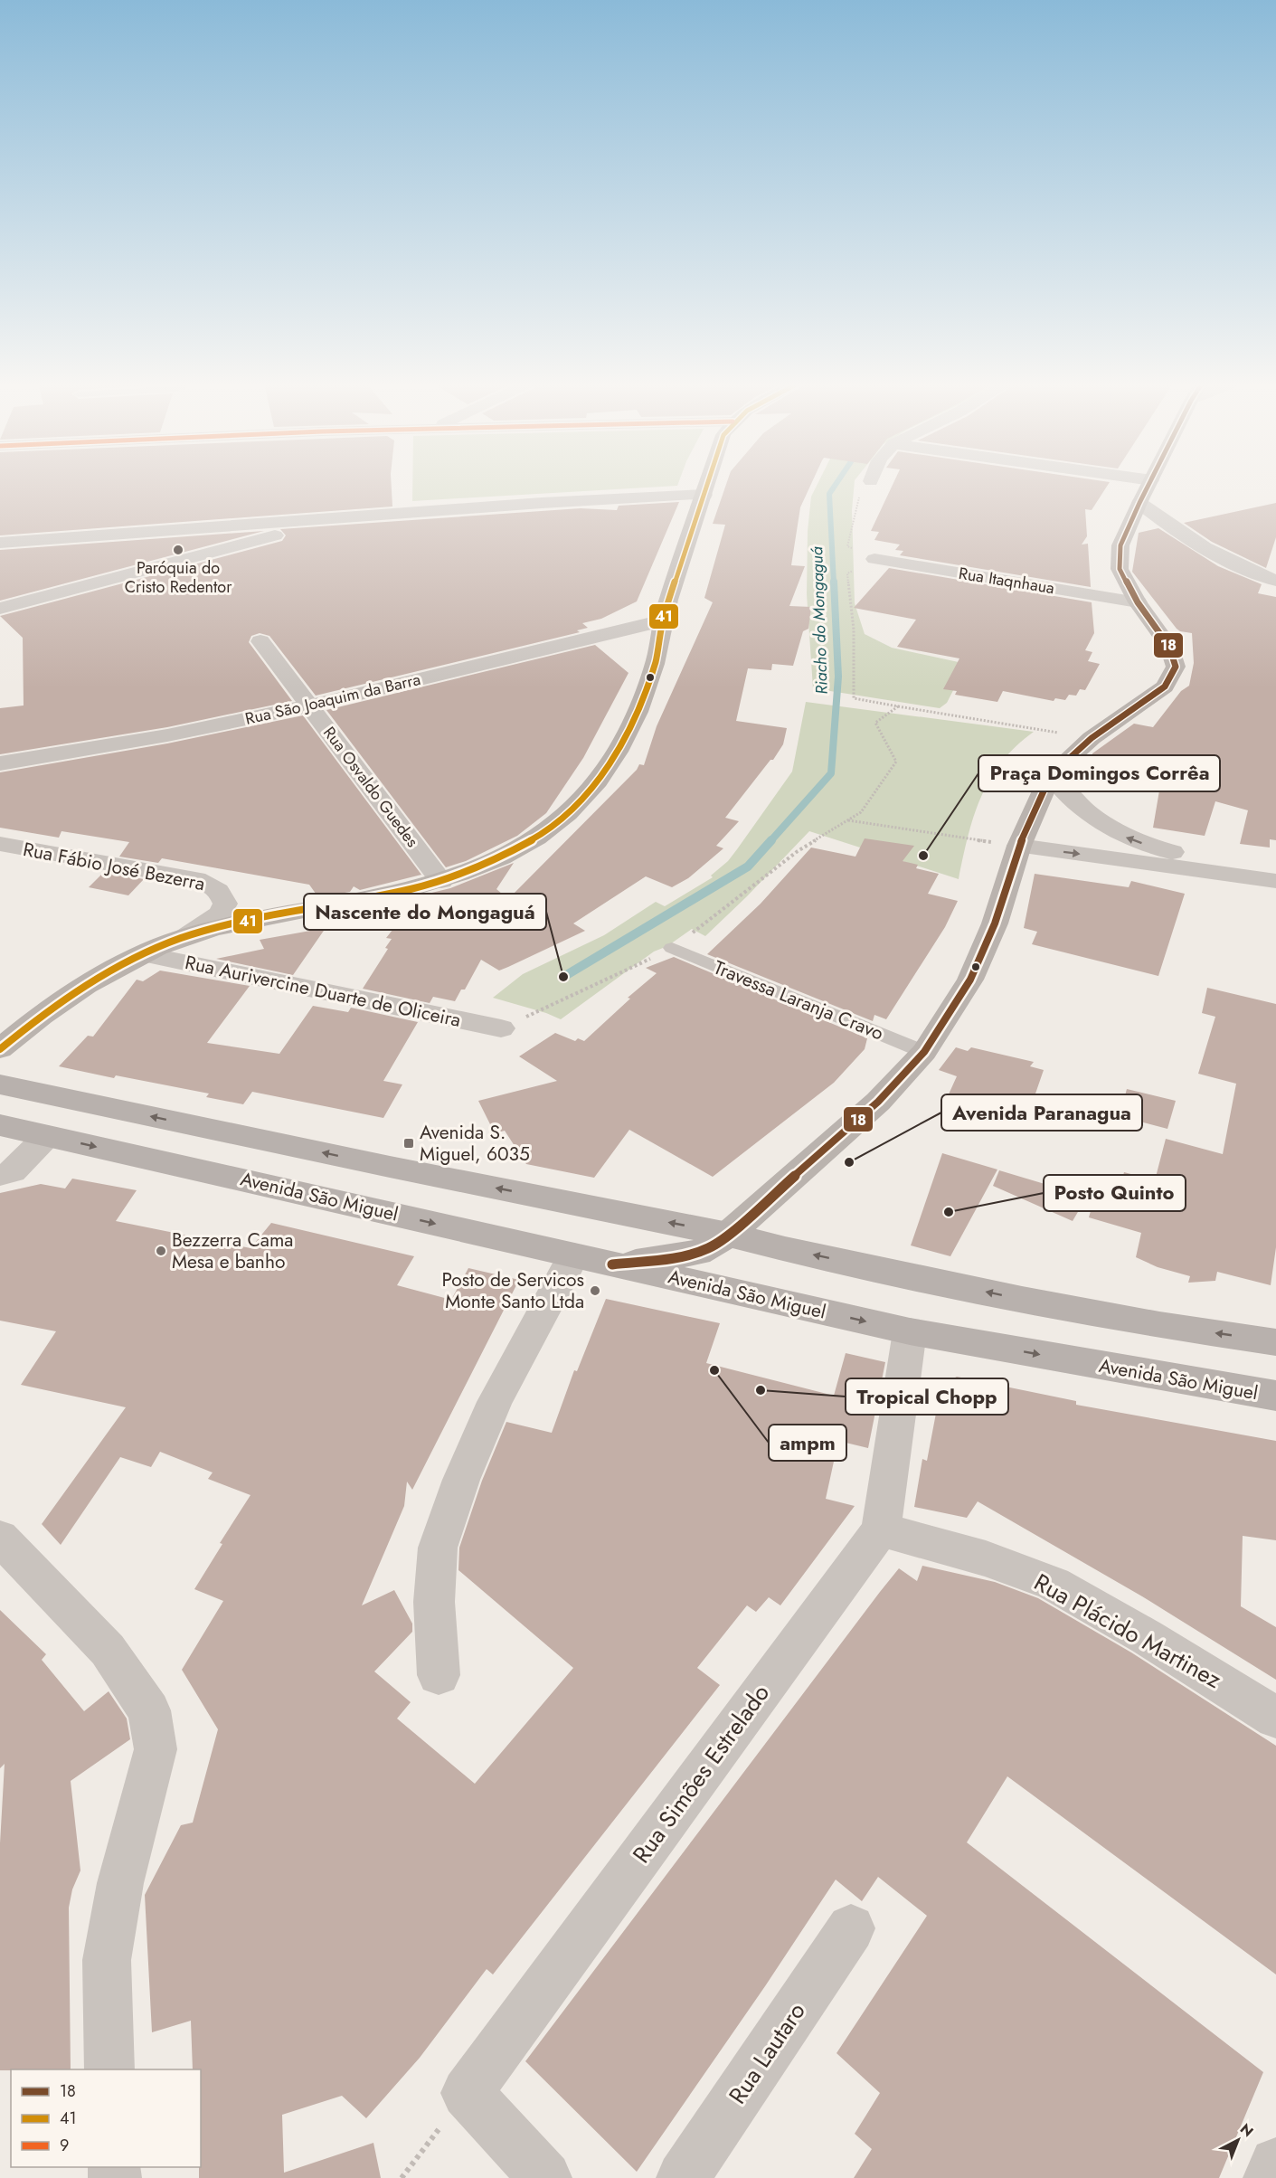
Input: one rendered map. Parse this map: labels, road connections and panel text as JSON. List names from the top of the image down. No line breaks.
{"streets":{"main road":["Avenida São Miguel"],"street":["Rua Itaqnhaua","Rua São Joaquim da Barra","Rua Osvaldo Guedes","Rua Fábio José Bezerra","Rua Aurivercine Duarte de Oliceira","Rua Plácido Martinez","Rua Simões Estrelado","Rua Lautaro"],"lane":["Travessa Laranja Cravo"]},"crossings":[["Rua São Joaquim da Barra","Rua Osvaldo Guedes"],["Avenida São Miguel","Rua Simões Estrelado"],["Rua Plácido Martinez","Rua Simões Estrelado"]],"water":["Riacho do Mongaguá"],"places":{"other":["Paróquia do Cristo Redentor","Praça Domingos Corrêa","Nascente do Mongaguá","Avenida Paranagua","Posto Quinto","Bezzerra Cama Mesa e banho","Posto de Servicos Monte Santo Ltda","ampm","Tropical Chopp"],"transit":["Avenida S. Miguel, 6035"]},"lines":["transit line 18","transit line 41"],"legend":["18","41","9"],"north":"top right"}
